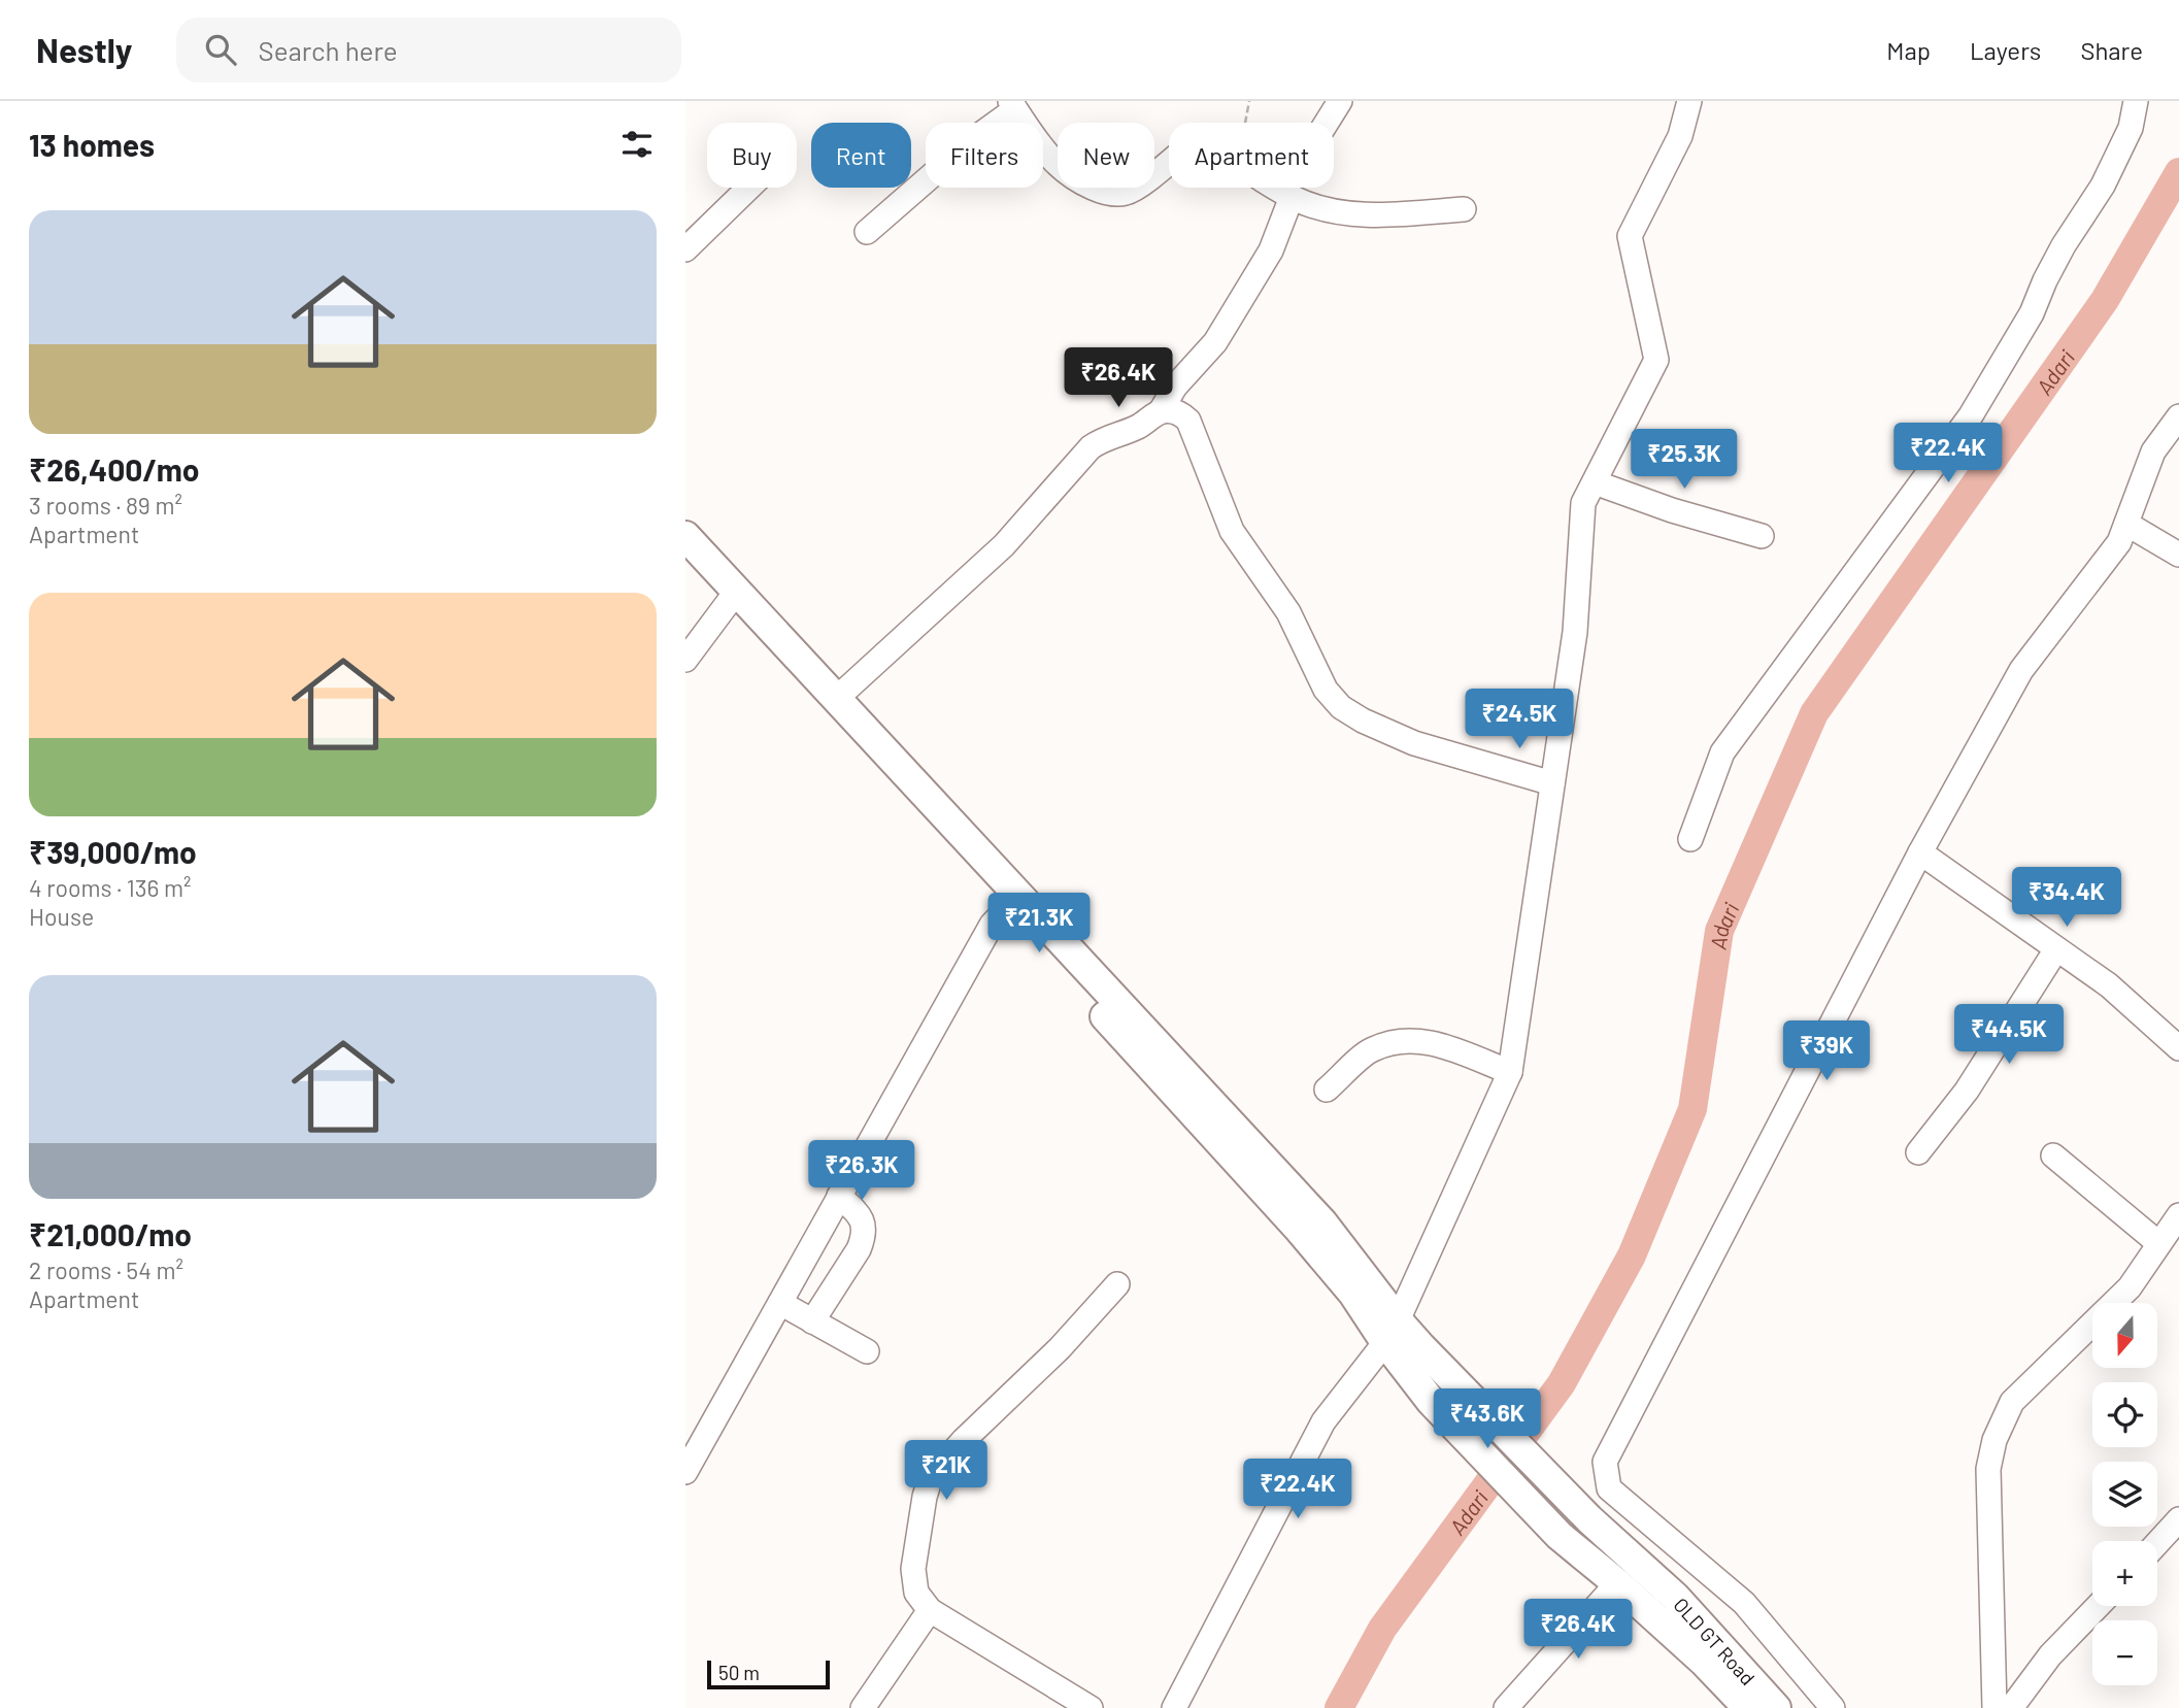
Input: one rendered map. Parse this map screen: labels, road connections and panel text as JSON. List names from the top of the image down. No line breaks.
{"streets":{"main road":["OLD GT Road"]},"water":["Adari"],"scale_bar":"50 m","north":"bottom","page":{"header":"Nestly","search":"Search here","nav":["Map","Layers","Share"],"heading":"13 homes","chip":["Buy","Rent","Filters","New","Apartment"],"list":[{"name":"₹26,400/mo","note":"3 rooms · 89 m² · Apartment"},{"name":"₹39,000/mo","note":"4 rooms · 136 m² · House"},{"name":"₹21,000/mo","note":"2 rooms · 54 m² · Apartment"}],"price":["₹26.4K","₹22.4K","₹25.3K","₹24.5K","₹34.4K","₹21.3K","₹44.5K","₹39K","₹26.3K","₹43.6K","₹21K","₹22.4K","₹26.4K"],"map_buttons":["+","−"],"scale":"50 m"}}
